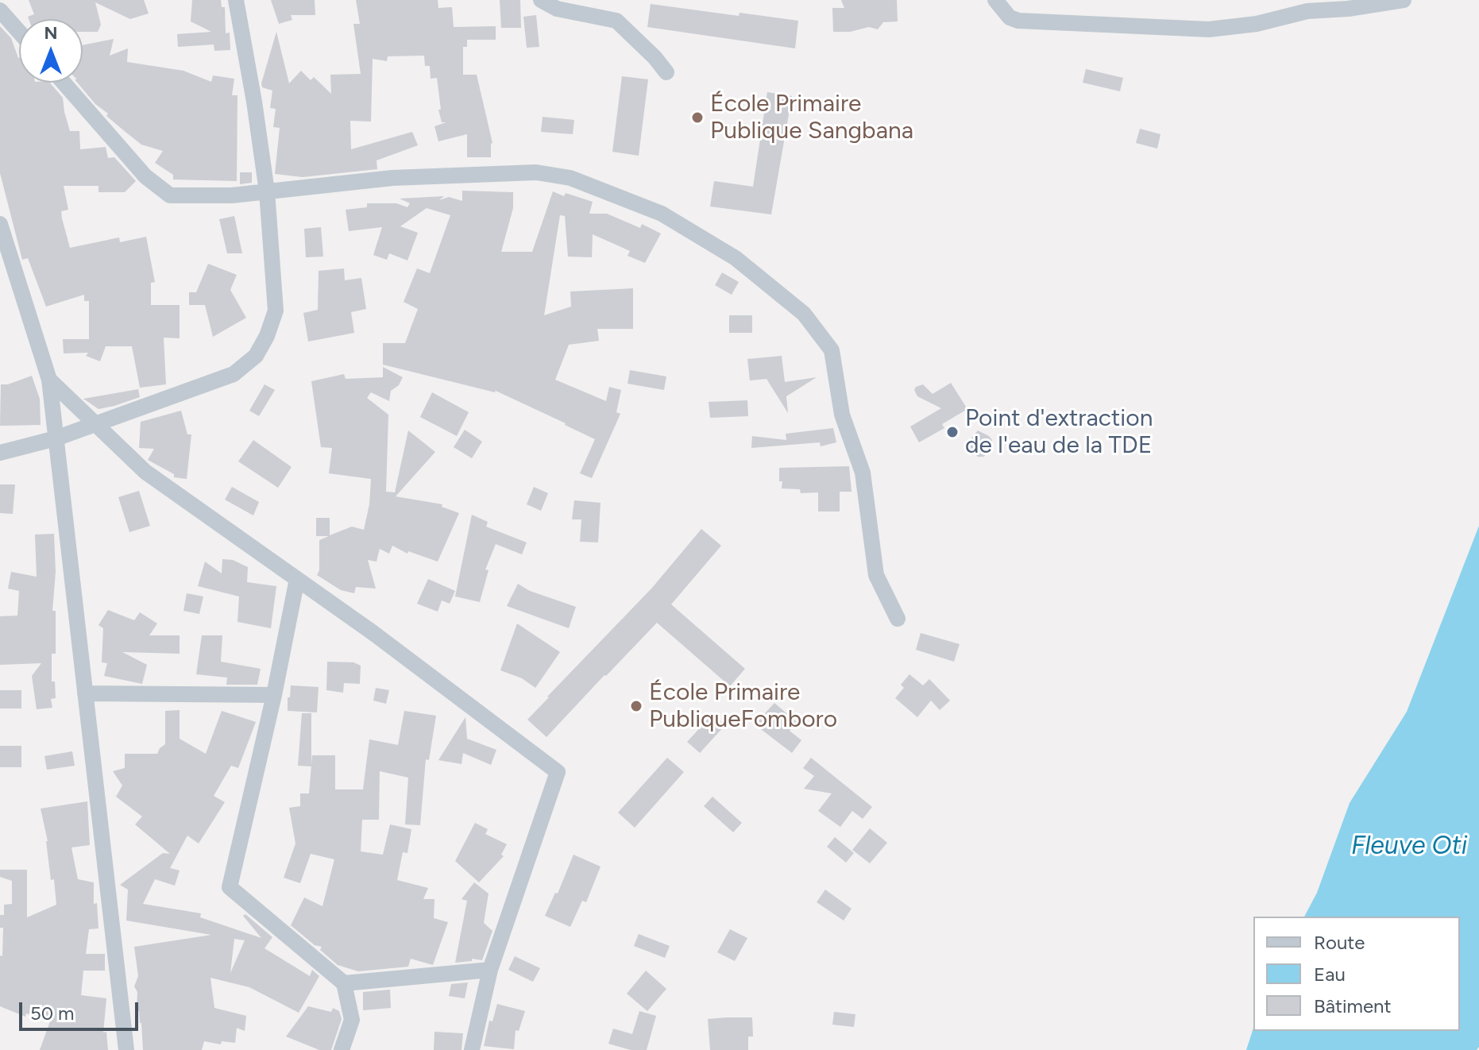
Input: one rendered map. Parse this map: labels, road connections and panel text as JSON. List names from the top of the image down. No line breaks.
{"water":["Fleuve Oti"],"places":["École Primaire Publique Sangbana","Point d'extraction de l'eau de la TDE","École Primaire PubliqueFomboro"],"legend":["Route","Eau","Bâtiment"],"scale_bar":"50 m","north":"top"}
